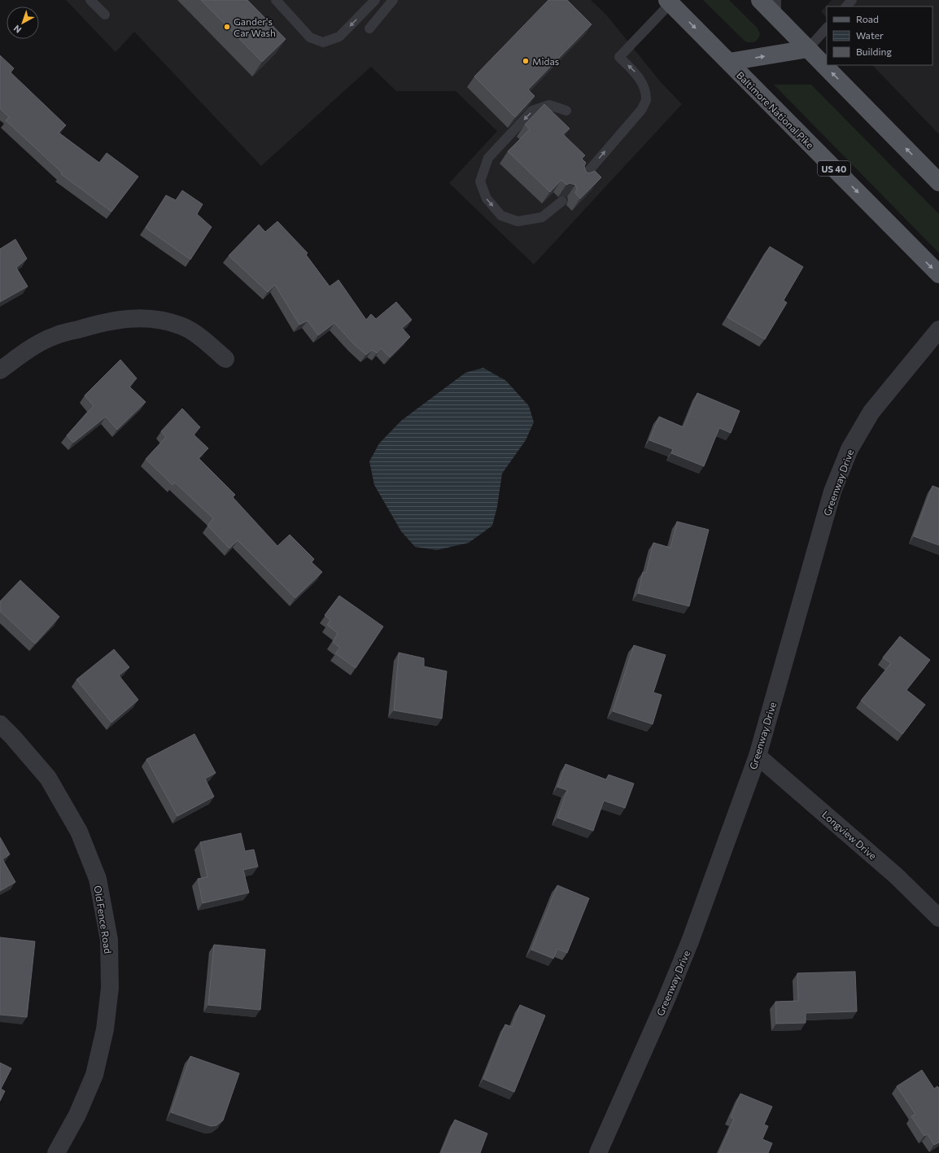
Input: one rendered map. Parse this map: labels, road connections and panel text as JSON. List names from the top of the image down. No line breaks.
{"streets":{"main road":["Baltimore National Pike","US 40"],"street":["Greenway Drive","Longview Drive","Old Fence Road"]},"crossings":[["Greenway Drive","Longview Drive"]],"places":["Gander's Car Wash","Midas"],"legend":["Road","Water","Building"],"north":"bottom left"}
